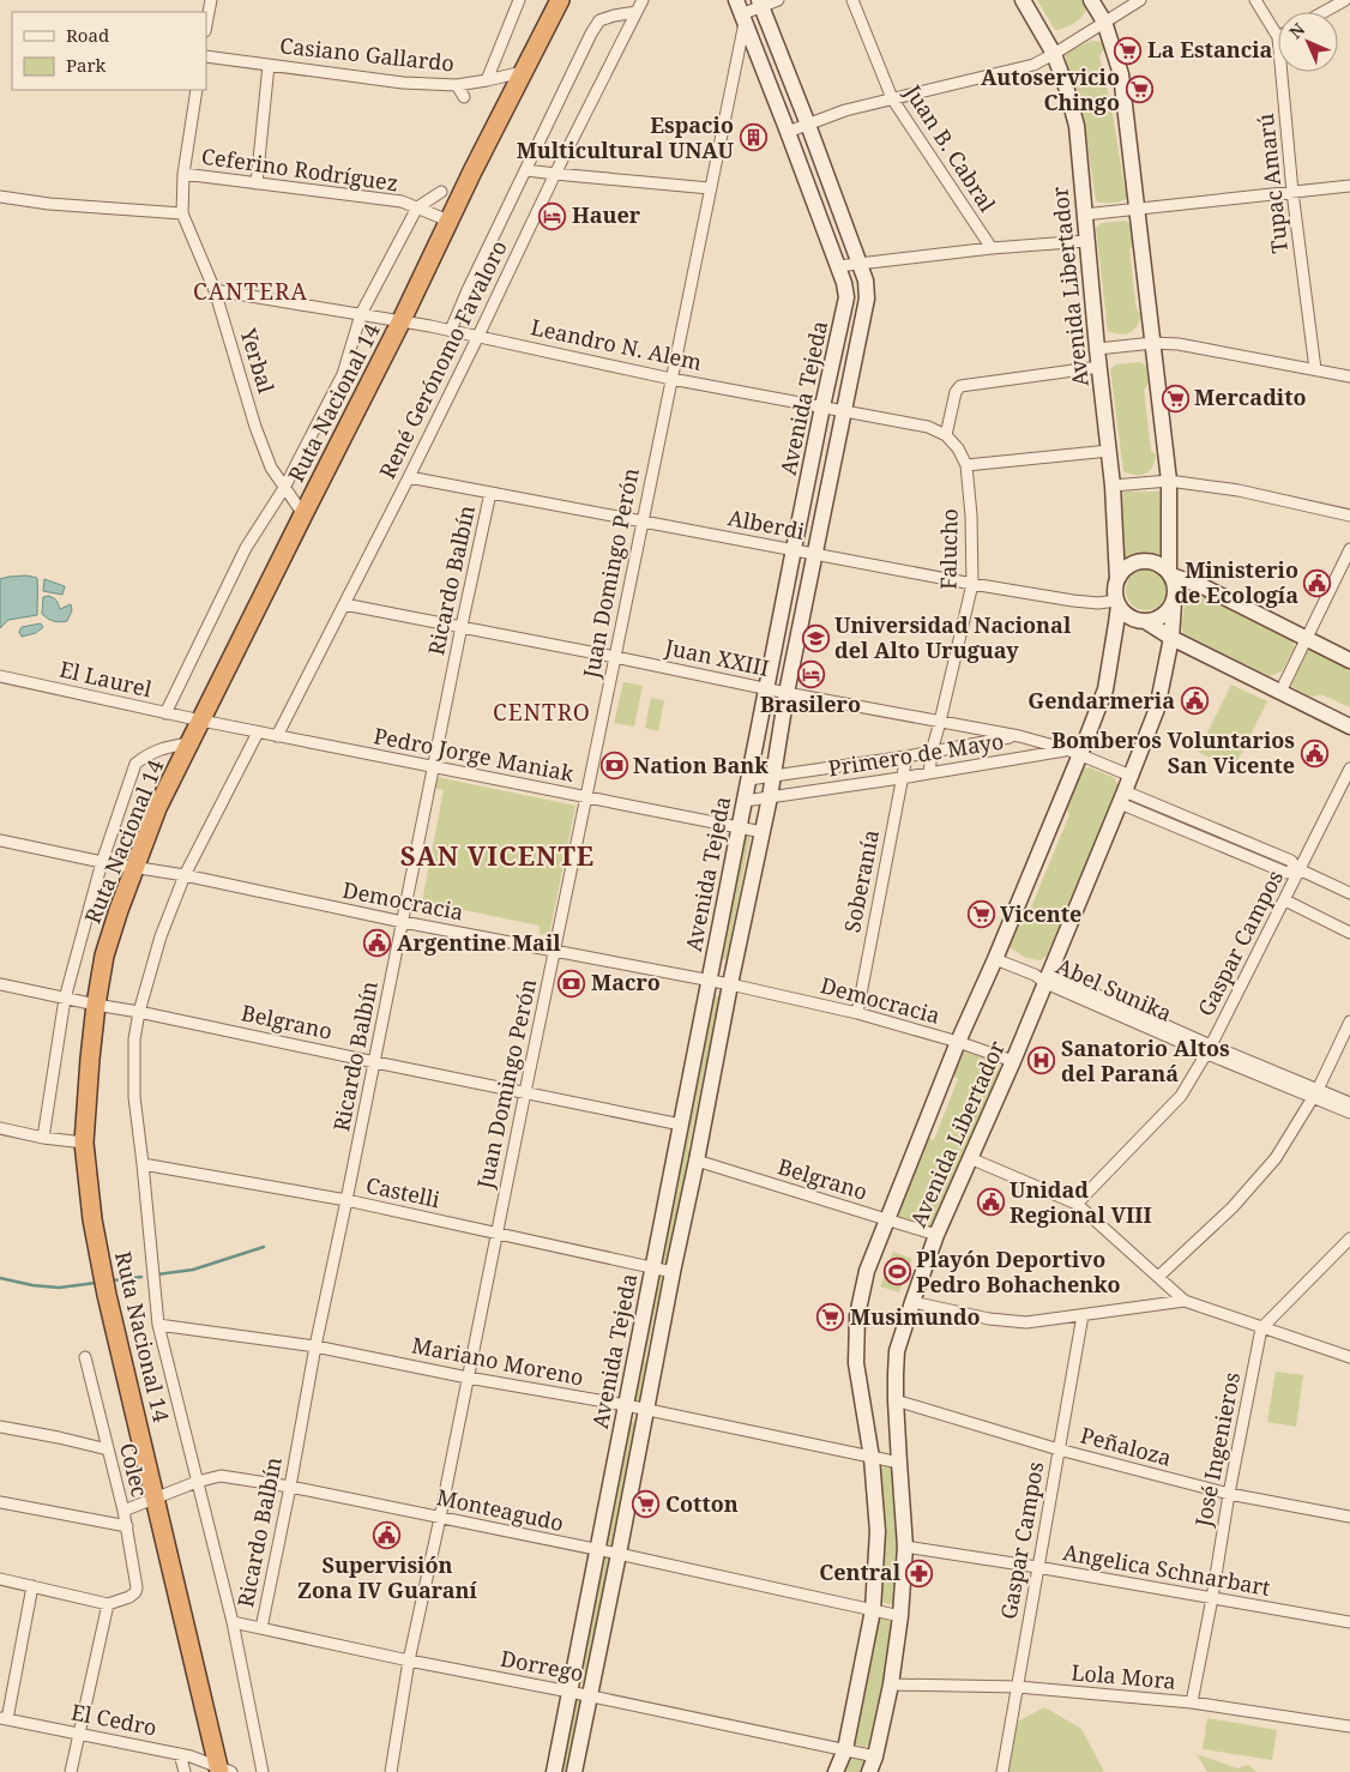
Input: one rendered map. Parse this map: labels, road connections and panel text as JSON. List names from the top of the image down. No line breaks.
{"streets":{"highway":["Ruta Nacional 14"],"main road":["Avenida Libertador","Avenida Tejeda"],"street":["Casiano Gallardo","Juan B. Cabral","Ceferino Rodríguez","Tupac Amarú","Leandro N. Alem","René Gerónomo Favaloro","Yerbal","Alberdi","Falucho","Juan Domingo Perón","Ricardo Balbín","Juan XXIII","El Laurel","Pedro Jorge Maniak","Primero de Mayo","Soberanía","Democracia","Gaspar Campos","Abel Sunika","Belgrano","Castelli","Mariano Moreno","Peñaloza","José Ingenieros","Colec","Monteagudo","Angelica Schnarbart","Dorrego","Lola Mora","El Cedro"]},"crossings":[["Casiano Gallardo","Ruta Nacional 14"],["Ceferino Rodríguez","Yerbal"],["Ceferino Rodríguez","Ruta Nacional 14"],["Avenida Libertador","Alberdi"],["Avenida Libertador","Juan XXIII"],["Avenida Libertador","Primero de Mayo"],["Avenida Libertador","Democracia"],["Avenida Libertador","Abel Sunika"],["Avenida Libertador","Belgrano"],["Avenida Libertador","Mariano Moreno"],["Avenida Libertador","Peñaloza"],["Avenida Libertador","Monteagudo"],["Avenida Libertador","Angelica Schnarbart"],["Avenida Libertador","Dorrego"],["Avenida Libertador","Lola Mora"],["Leandro N. Alem","René Gerónomo Favaloro"],["Leandro N. Alem","Yerbal"],["Leandro N. Alem","Avenida Tejeda"],["Leandro N. Alem","Ruta Nacional 14"],["Leandro N. Alem","Juan Domingo Perón"],["René Gerónomo Favaloro","Alberdi"],["René Gerónomo Favaloro","Juan XXIII"],["René Gerónomo Favaloro","Pedro Jorge Maniak"],["Yerbal","Ruta Nacional 14"],["Avenida Tejeda","Alberdi"],["Avenida Tejeda","Juan Domingo Perón"],["Avenida Tejeda","Juan XXIII"],["Avenida Tejeda","Pedro Jorge Maniak"],["Avenida Tejeda","Primero de Mayo"],["Avenida Tejeda","Democracia"],["Avenida Tejeda","Belgrano"],["Avenida Tejeda","Castelli"],["Avenida Tejeda","Mariano Moreno"],["Avenida Tejeda","Monteagudo"],["Avenida Tejeda","Dorrego"],["Ruta Nacional 14","El Laurel"],["Ruta Nacional 14","Pedro Jorge Maniak"],["Ruta Nacional 14","Democracia"],["Ruta Nacional 14","Belgrano"],["Ruta Nacional 14","Monteagudo"],["Ruta Nacional 14","El Cedro"],["Alberdi","Falucho"],["Alberdi","Juan Domingo Perón"],["Alberdi","Ricardo Balbín"],["Falucho","Juan XXIII"],["Falucho","Primero de Mayo"],["Juan Domingo Perón","Juan XXIII"],["Juan Domingo Perón","Pedro Jorge Maniak"],["Juan Domingo Perón","Democracia"],["Juan Domingo Perón","Belgrano"],["Juan Domingo Perón","Castelli"],["Juan Domingo Perón","Mariano Moreno"],["Juan Domingo Perón","Monteagudo"],["Juan Domingo Perón","Dorrego"],["Ricardo Balbín","Juan XXIII"],["Ricardo Balbín","Pedro Jorge Maniak"],["Ricardo Balbín","Democracia"],["Ricardo Balbín","Belgrano"],["Ricardo Balbín","Castelli"],["Ricardo Balbín","Mariano Moreno"],["Ricardo Balbín","Monteagudo"],["Ricardo Balbín","Dorrego"],["Juan XXIII","Primero de Mayo"],["El Laurel","Pedro Jorge Maniak"],["Primero de Mayo","Soberanía"],["Soberanía","Democracia"],["Gaspar Campos","Abel Sunika"],["Gaspar Campos","Peñaloza"],["Gaspar Campos","Angelica Schnarbart"],["Gaspar Campos","Lola Mora"],["Peñaloza","José Ingenieros"],["José Ingenieros","Angelica Schnarbart"],["José Ingenieros","Lola Mora"],["Colec","Monteagudo"]],"districts":["CANTERA","CENTRO","SAN VICENTE"],"places":{"supermarket":["La Estancia","Autoservicio Chingo","Mercadito","Vicente","Musimundo","Cotton"],"building":["Espacio Multicultural UNAU"],"hotel":["Hauer","Brasilero"],"public building":["Ministerio de Ecología","Gendarmeria","Bomberos Voluntarios San Vicente","Argentine Mail","Unidad Regional VIII","Supervisión Zona IV Guaraní"],"school or university":["Universidad Nacional del Alto Uruguay"],"bank":["Nation Bank","Macro"],"hospital":["Sanatorio Altos del Paraná"],"sports":["Playón Deportivo Pedro Bohachenko"],"pharmacy":["Central"]},"legend":["Road","Park"],"north":"top left"}
